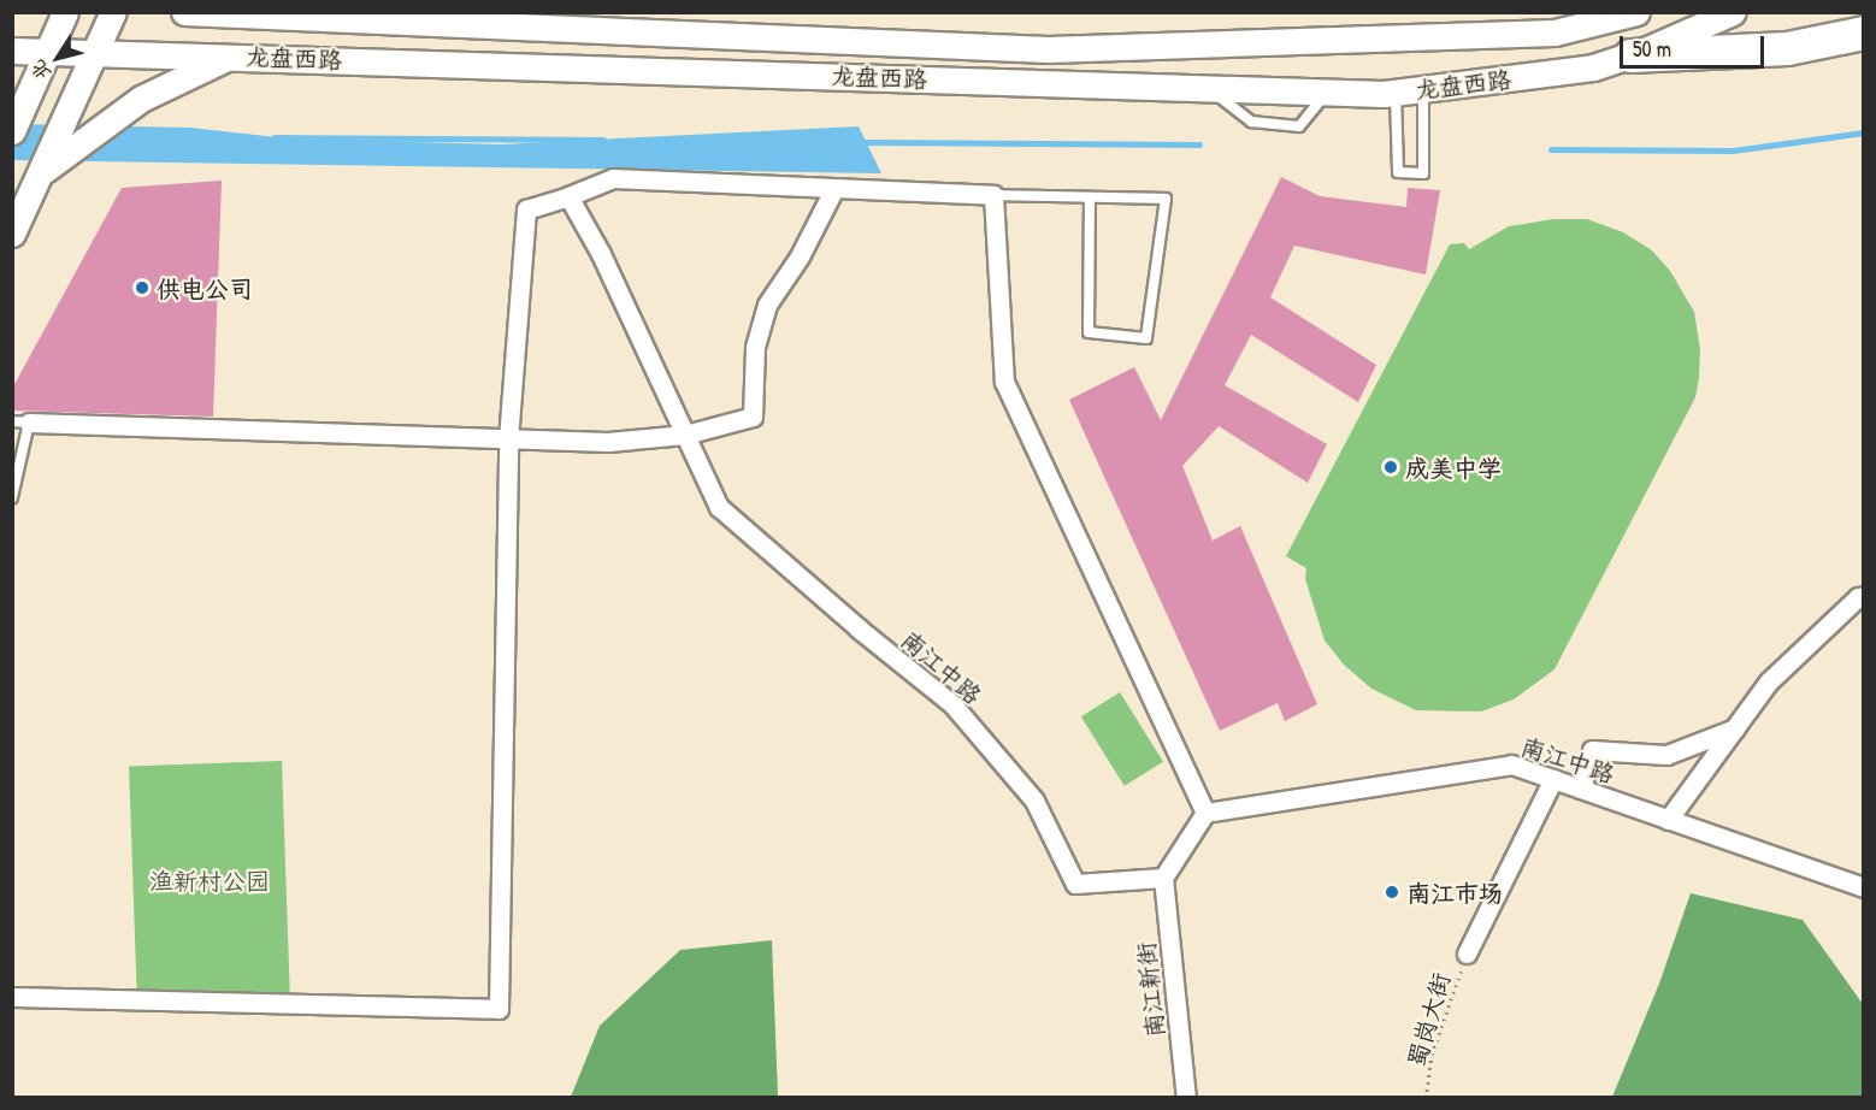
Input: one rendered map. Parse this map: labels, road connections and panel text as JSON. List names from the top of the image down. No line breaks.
{"streets":{"street":["龙盘西路","南江中路","南江新街"],"path":["蜀岗大街"]},"crossings":[["南江中路","南江新街"]],"parks":["渔新村公园"],"places":["供电公司","成美中学","南江市场"],"scale_bar":"50 m","north":"bottom left"}
